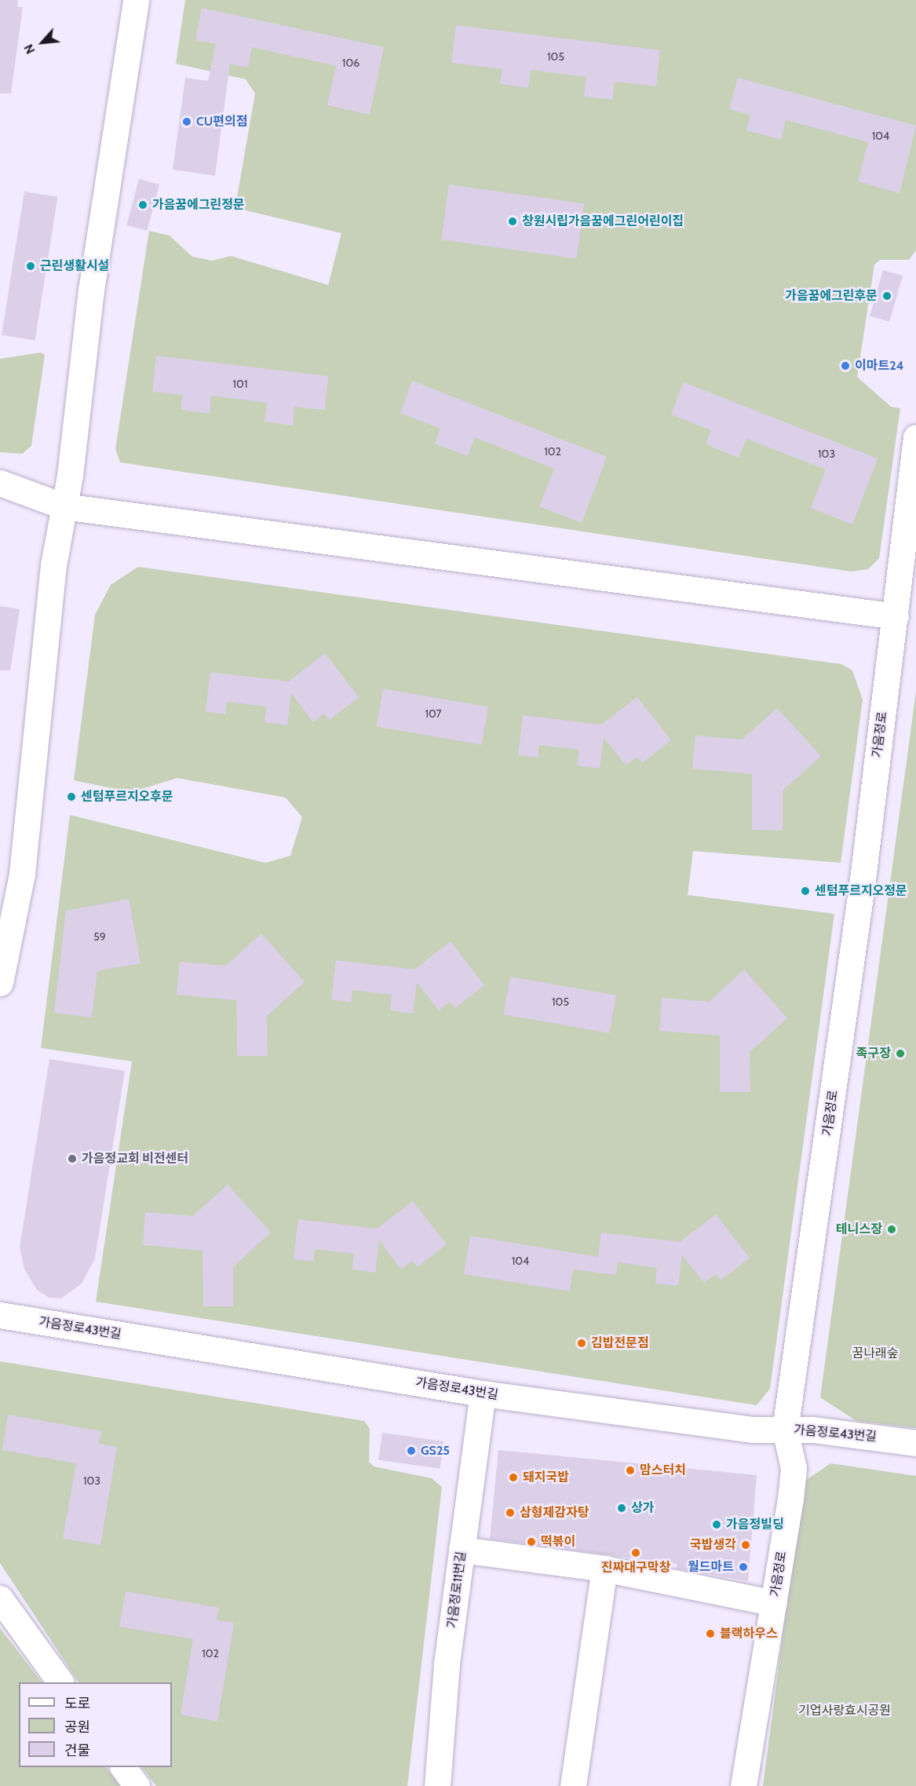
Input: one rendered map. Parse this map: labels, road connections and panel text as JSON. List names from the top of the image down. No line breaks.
{"streets":{"street":["가음정로","가음정로43번길","가음정로11번길"]},"crossings":[["가음정로","가음정로43번길"],["가음정로43번길","가음정로11번길"]],"parks":["꿈나래숲","기업사랑효시공원"],"places":["CU편의점","가음꿈에그린정문","창원시립가음꿈에그린어린이집","근린생활시설","가음꿈에그린후문","이마트24","센텀푸르지오후문","센텀푸르지오정문","족구장","가음정교회 비전센터","테니스장","김밥전문점","GS25","맘스터치","돼지국밥","상가","삼형제감자탕","가음정빌딩","떡볶이","국밥생각","진짜대구막창","월드마트","블랙하우스"],"house_numbers":["105","106","104","101","102","103","107","59","105","104","103","102"],"legend":["도로","공원","건물"],"north":"bottom left"}
